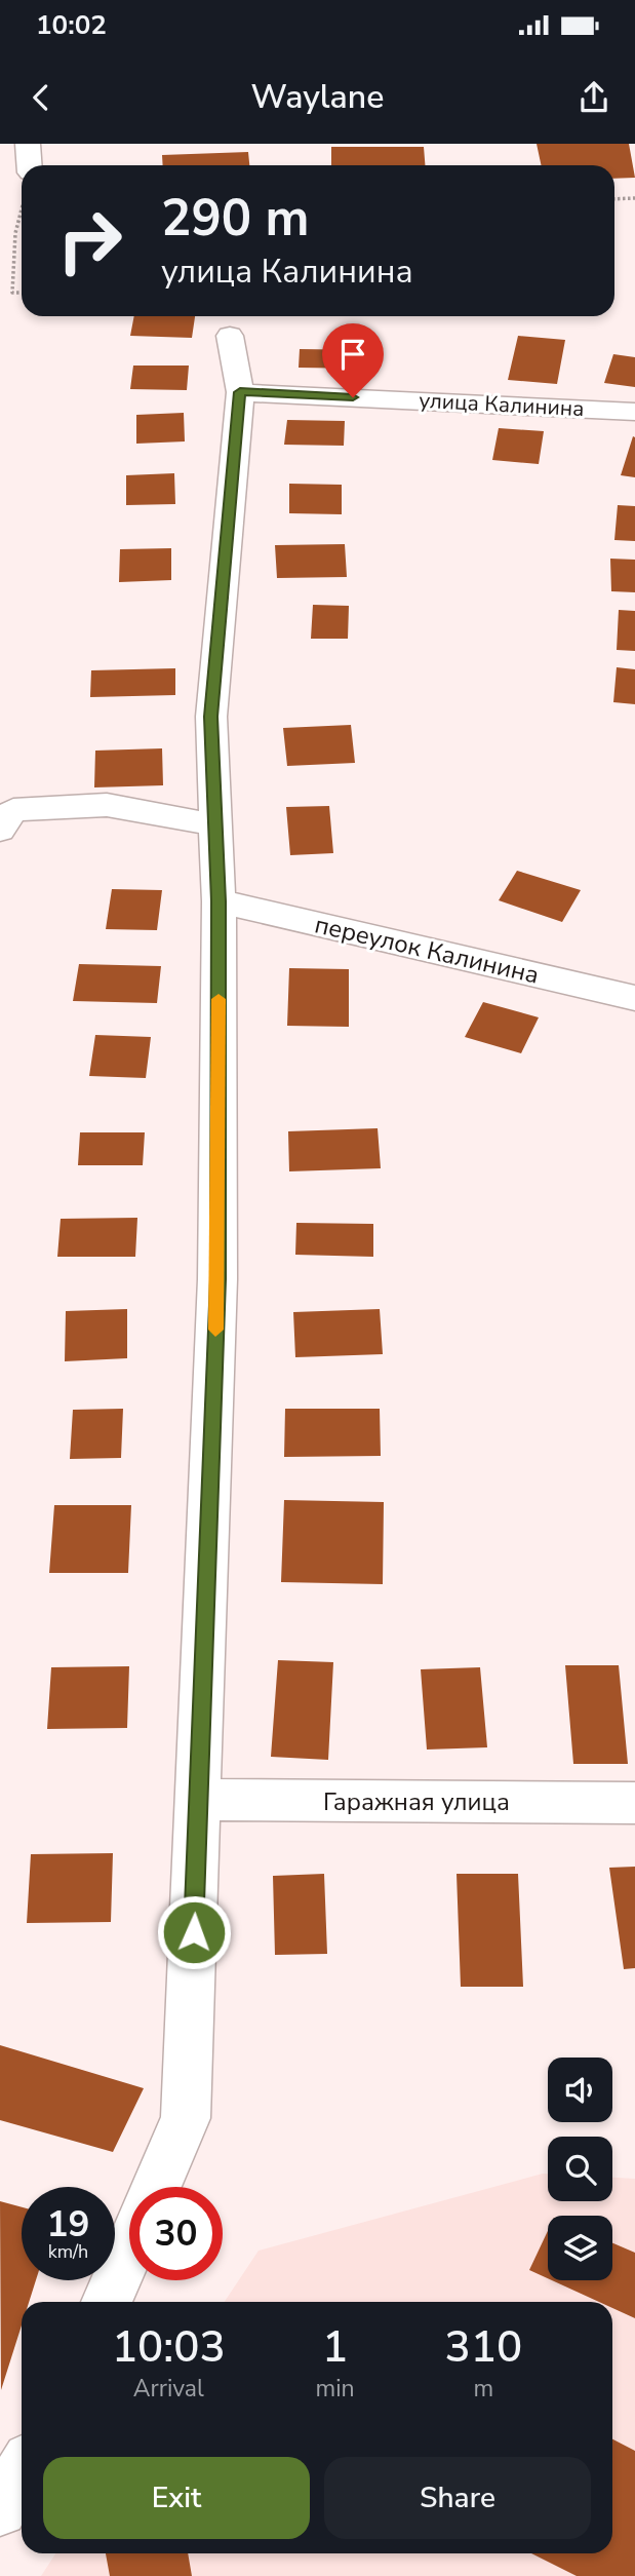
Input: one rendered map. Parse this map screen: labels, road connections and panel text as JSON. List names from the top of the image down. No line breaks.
{"streets":{"street":["улица Калинина","переулок Калинина","Гаражная улица"]},"page":{"status":"10:02","header":"Waylane","turn":["290 m","улица Калинина"],"speed":"19 km/h","limit":"30","eta":["10:03","Arrival","1","min","310","m"],"buttons":["Exit","Share"]}}
